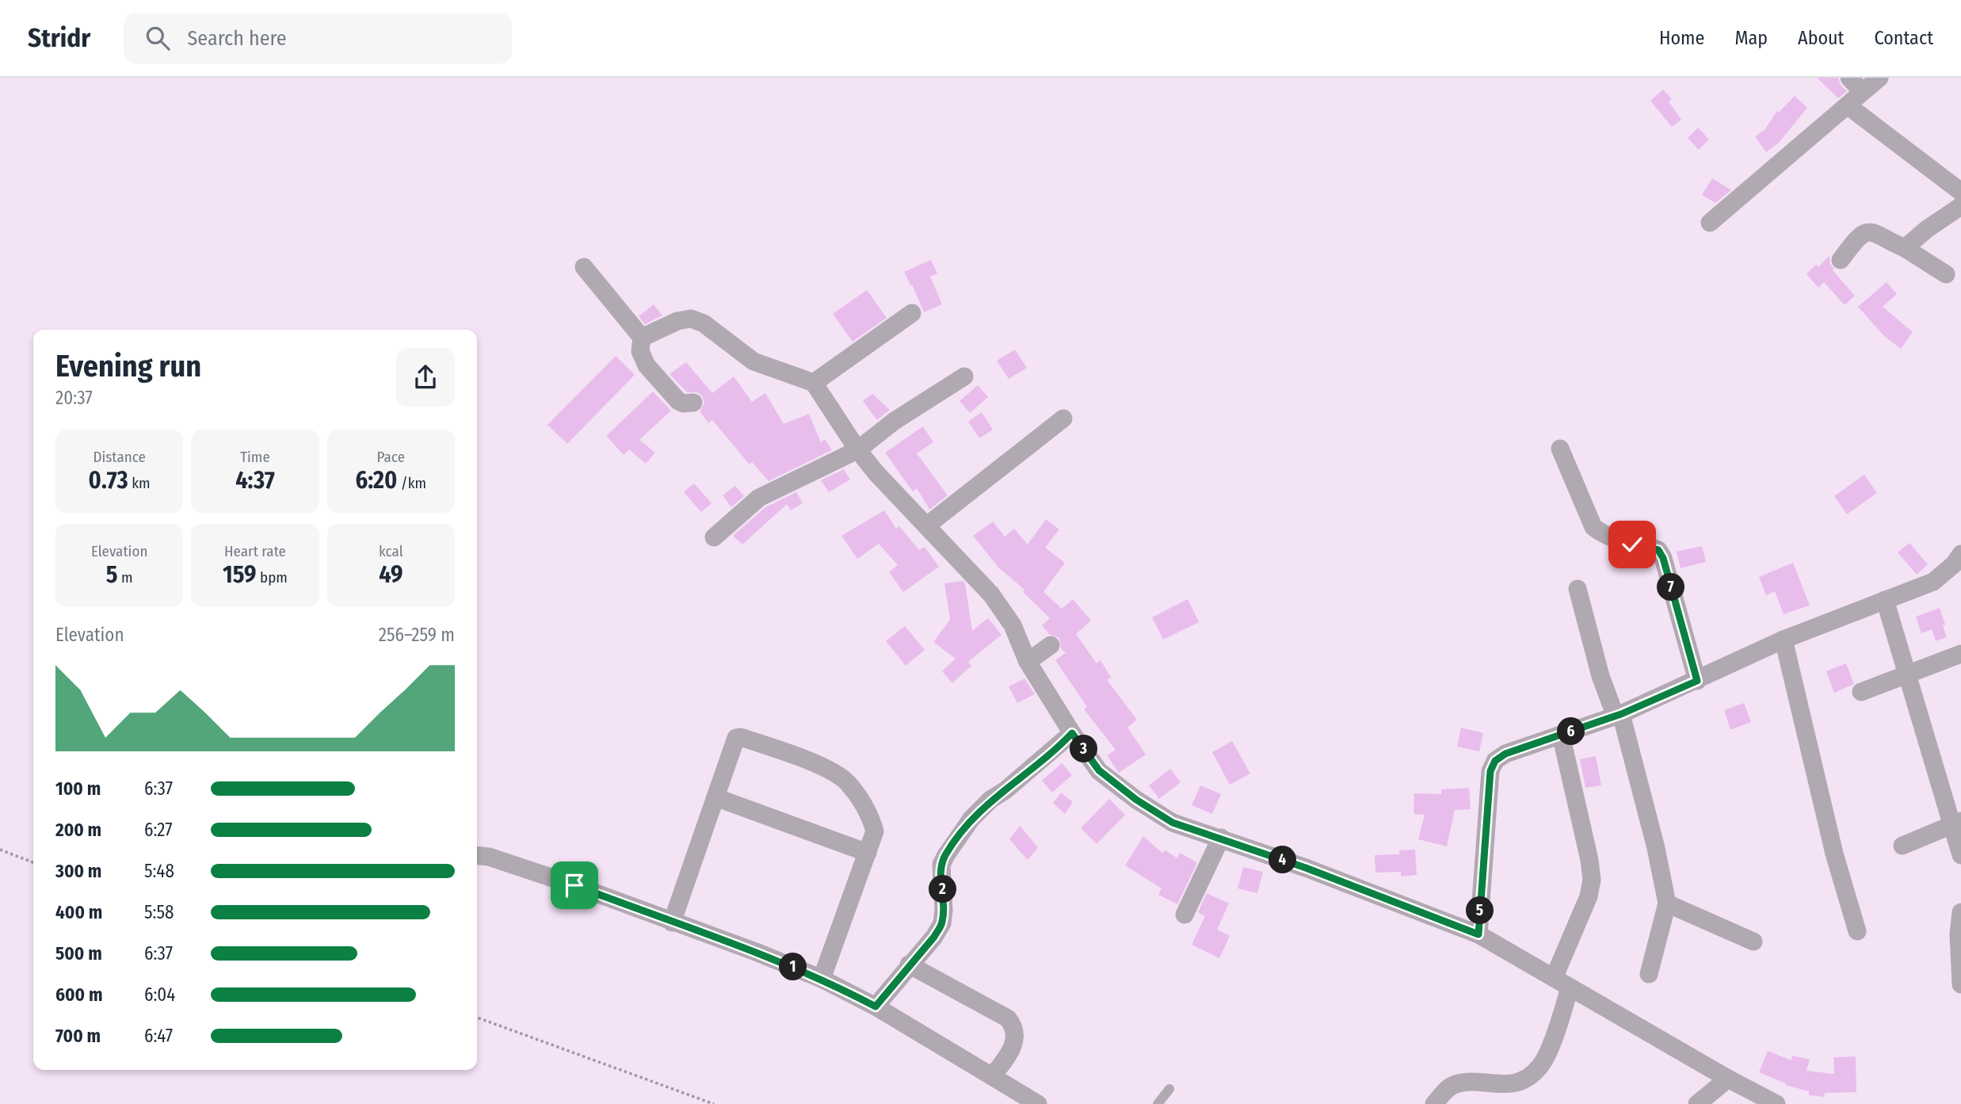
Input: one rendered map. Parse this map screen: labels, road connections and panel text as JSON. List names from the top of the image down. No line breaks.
{"page":{"header":"Stridr","search":"Search here","nav":["Home","Map","About","Contact"],"heading":["Evening run","20:37"],"stats":[["Distance","0.73 km"],["Time","4:37"],["Pace","6:20 /km"],["Elevation","5 m"],["Heart rate","159 bpm"],["kcal","49"]],"pins":["7","6","3","4","2","5","1"],"chart":["Elevation","256–259 m"],"list":[{"name":"100 m","note":"6:37"},{"name":"200 m","note":"6:27"},{"name":"300 m","note":"5:48"},{"name":"400 m","note":"5:58"},{"name":"500 m","note":"6:37"},{"name":"600 m","note":"6:04"},{"name":"700 m","note":"6:47"}]}}
